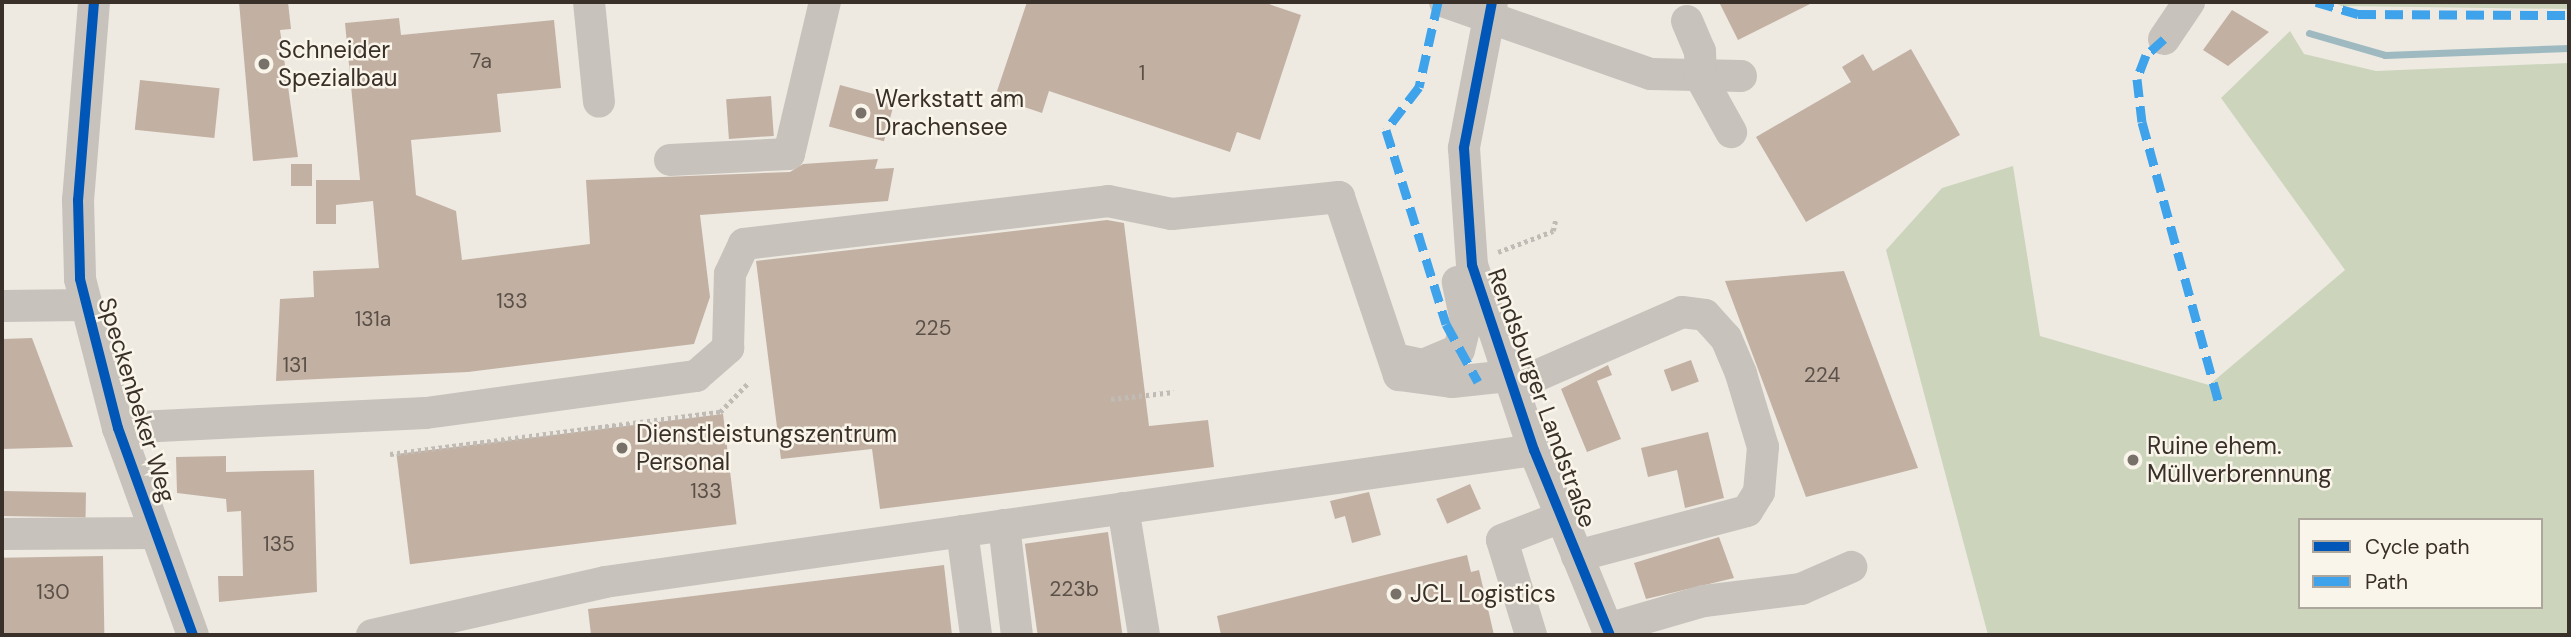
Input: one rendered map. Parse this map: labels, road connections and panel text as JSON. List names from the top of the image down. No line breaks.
{"streets":{"street":["Rendsburger Landstraße","Speckenbeker Weg"]},"places":["Schneider Spezialbau","Werkstatt am Drachensee","Dienstleistungszentrum Personal","Ruine ehem. Müllverbrennung","JCL Logistics"],"house_numbers":["7a","1","133","131a","225","131","224","133","135","223b","130"],"legend":["Cycle path","Path"]}
